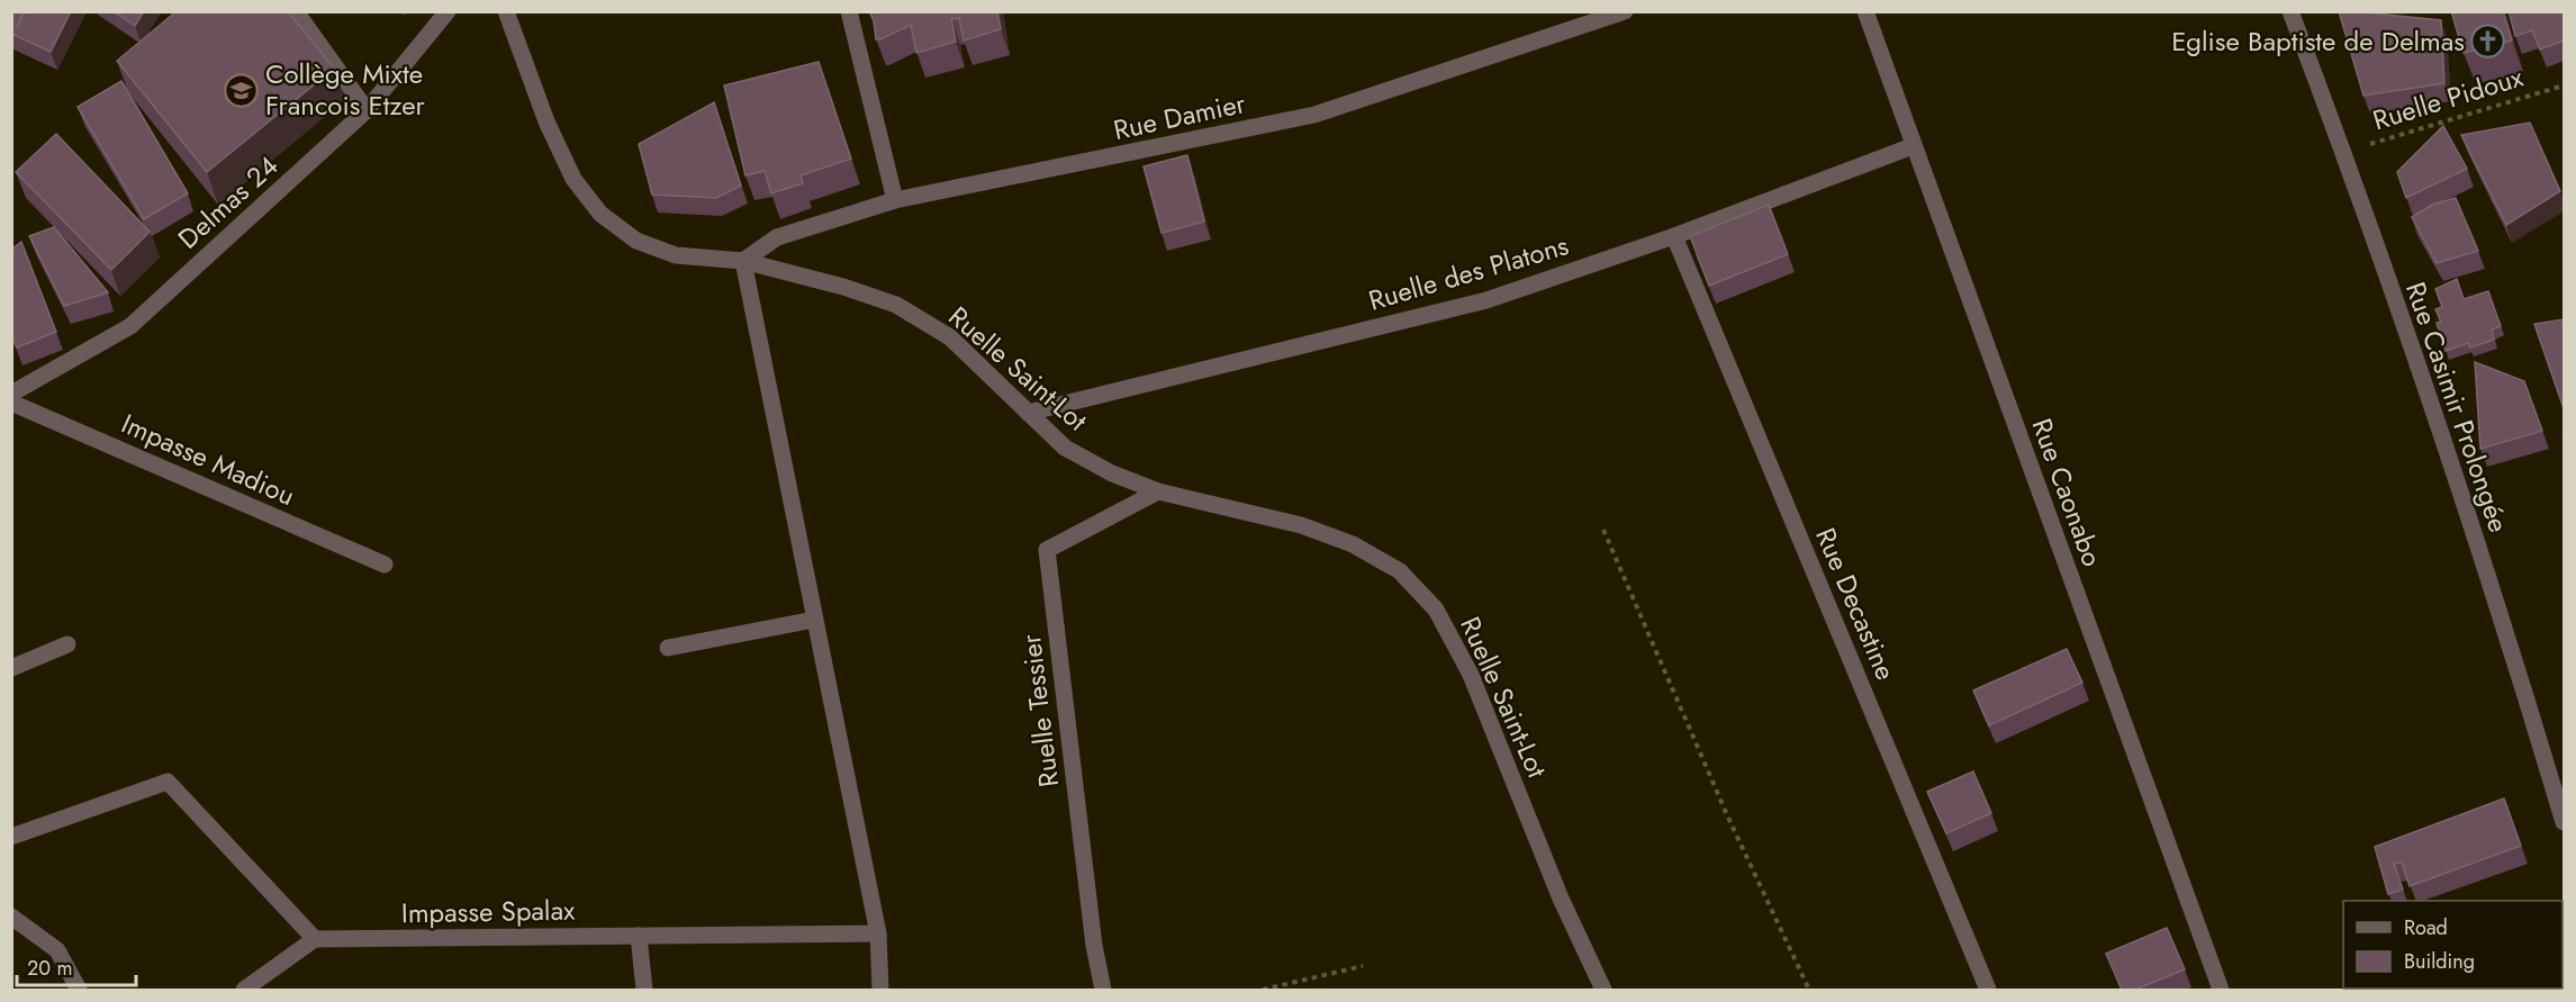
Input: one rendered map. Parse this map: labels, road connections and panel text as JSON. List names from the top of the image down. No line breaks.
{"streets":{"street":["Rue Damier","Delmas 24","Ruelle des Platons","Ruelle Saint-Lot","Rue Casimir Prolongée","Impasse Madiou","Rue Caonabo","Rue Decastine","Ruelle Tessier","Impasse Spalax"],"path":["Ruelle Pidoux"]},"crossings":[["Ruelle Pidoux","Rue Casimir Prolongée"],["Rue Damier","Ruelle Saint-Lot"],["Ruelle des Platons","Ruelle Saint-Lot"],["Ruelle des Platons","Rue Caonabo"],["Ruelle des Platons","Rue Decastine"],["Ruelle Saint-Lot","Ruelle Tessier"]],"places":{"church":["Eglise Baptiste de Delmas"],"school or university":["Collège Mixte Francois Etzer"]},"legend":["Road","Building"],"scale_bar":"20 m"}
